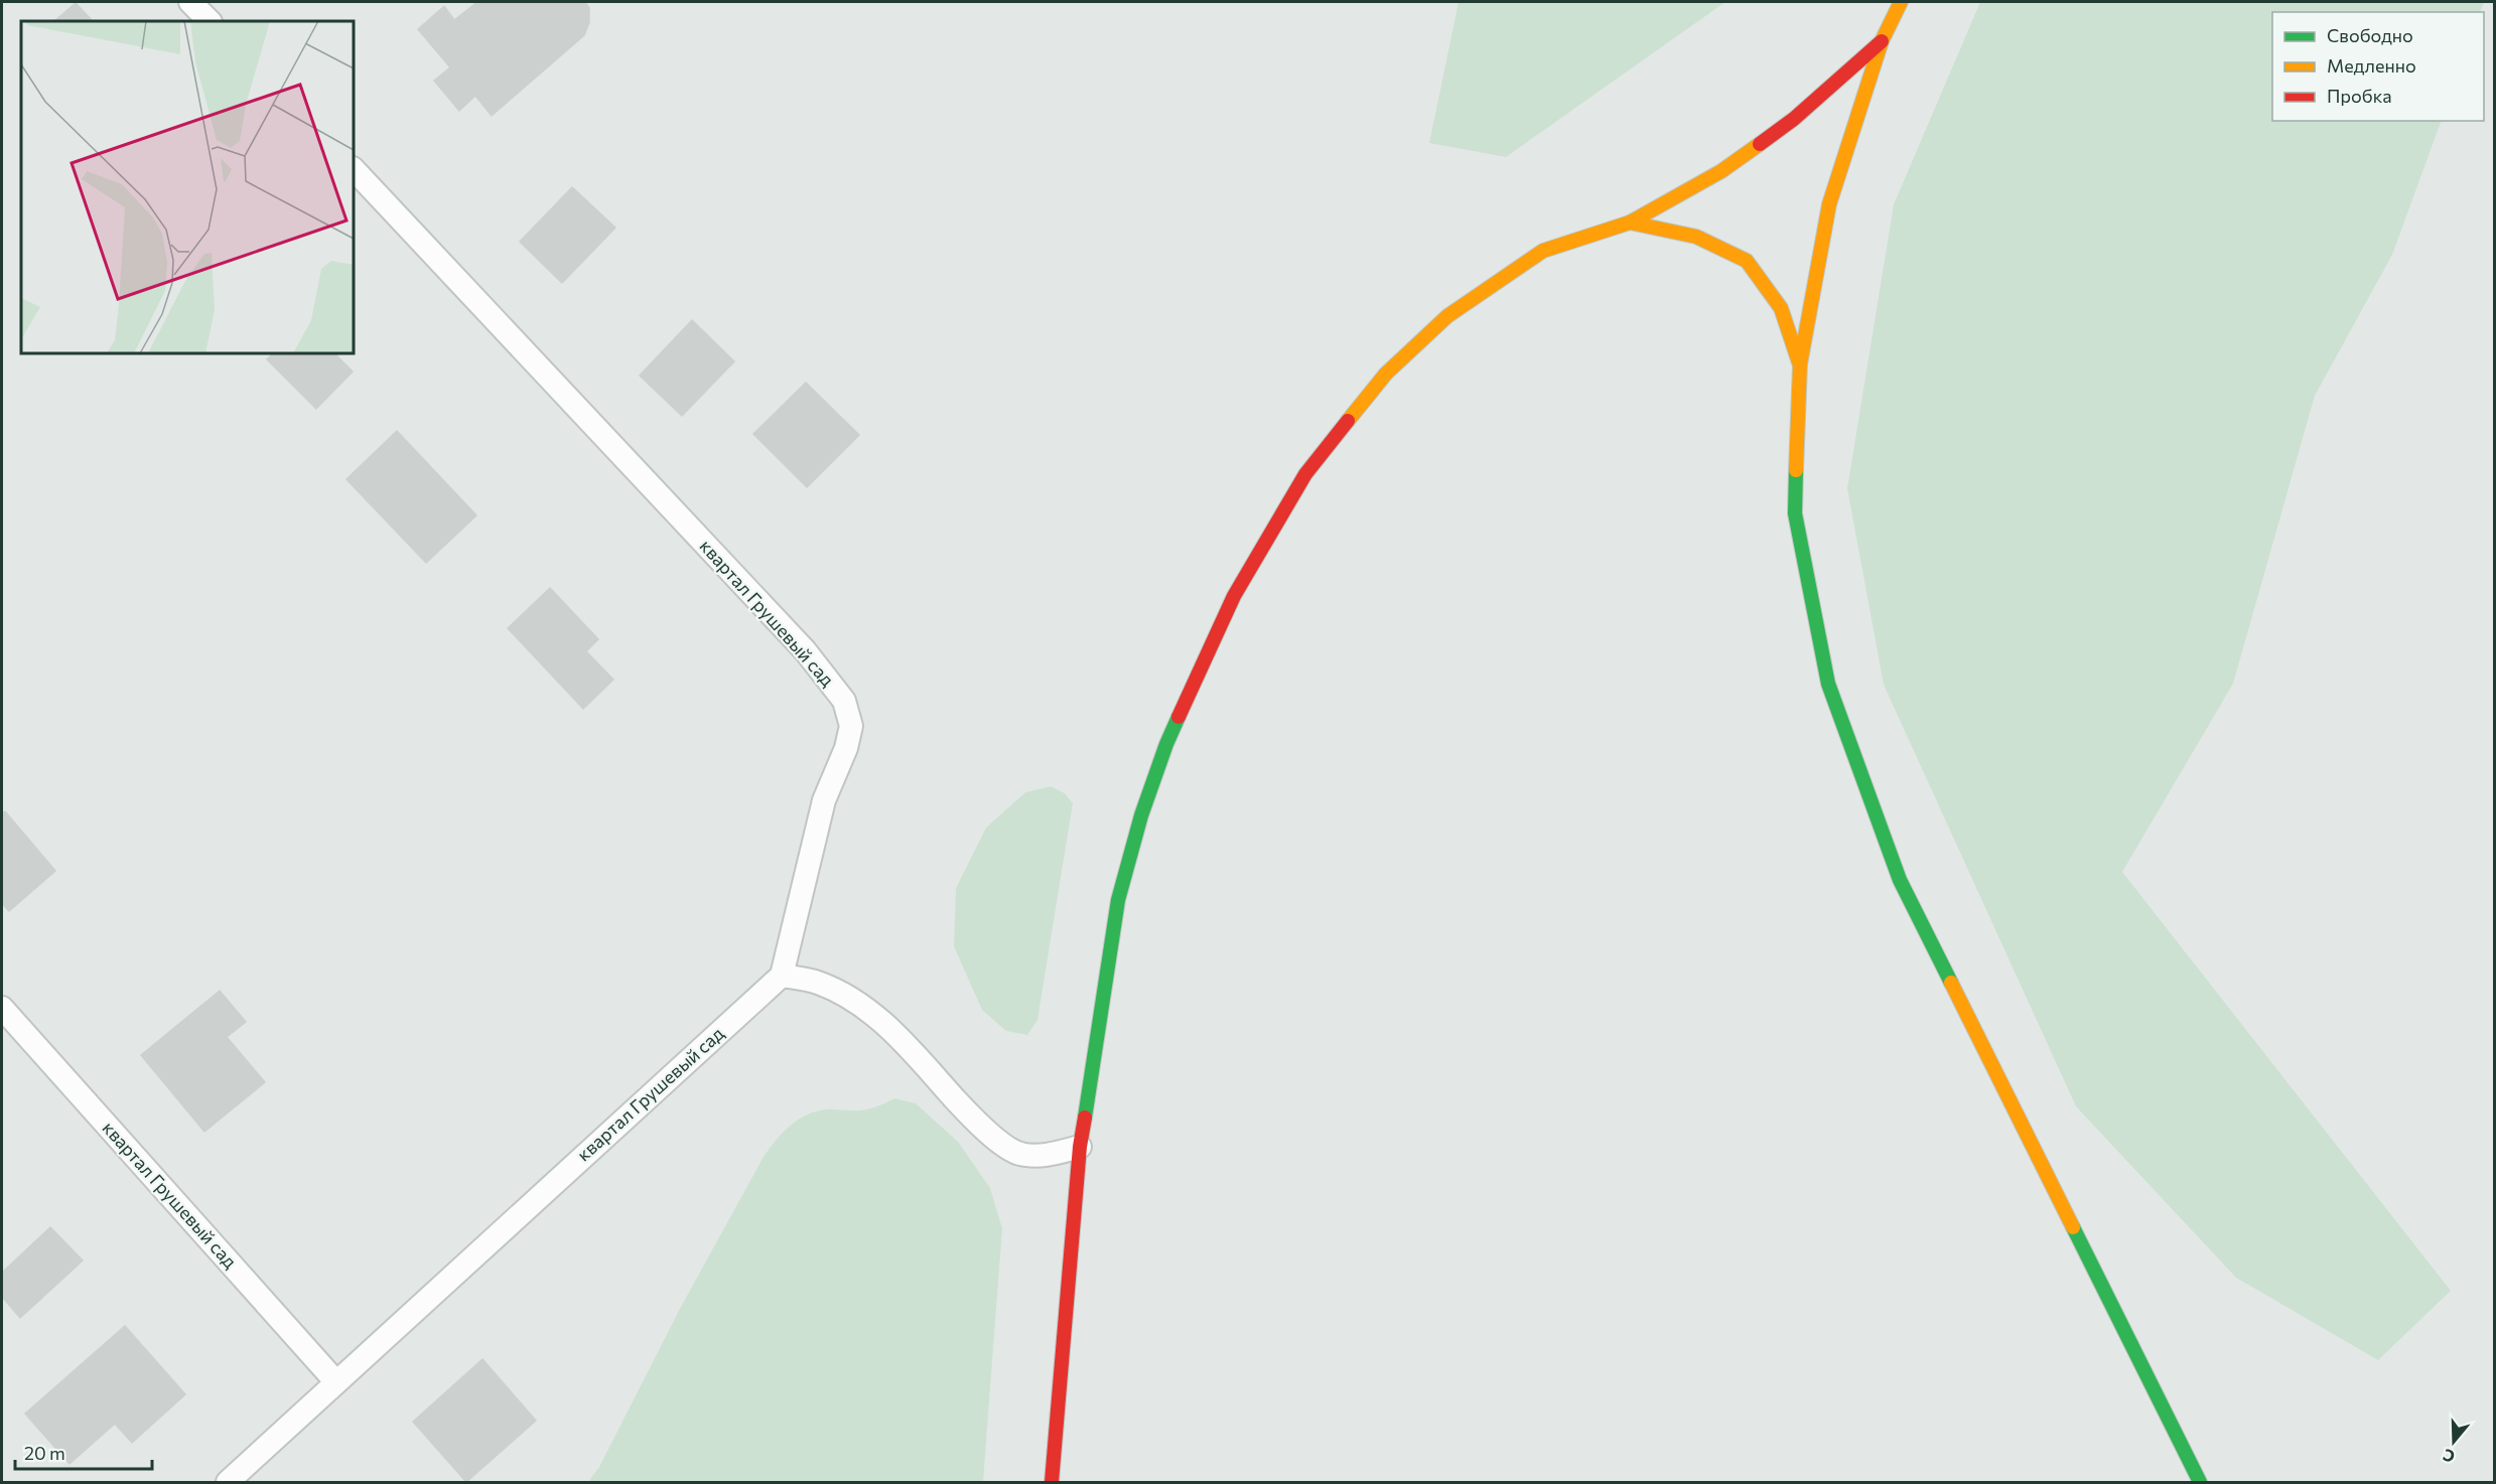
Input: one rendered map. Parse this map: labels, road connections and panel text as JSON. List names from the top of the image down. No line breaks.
{"streets":{"lane":["квартал Грушевый сад"]},"legend":["Свободно","Медленно","Пробка"],"scale_bar":"20 m","north":"bottom"}
